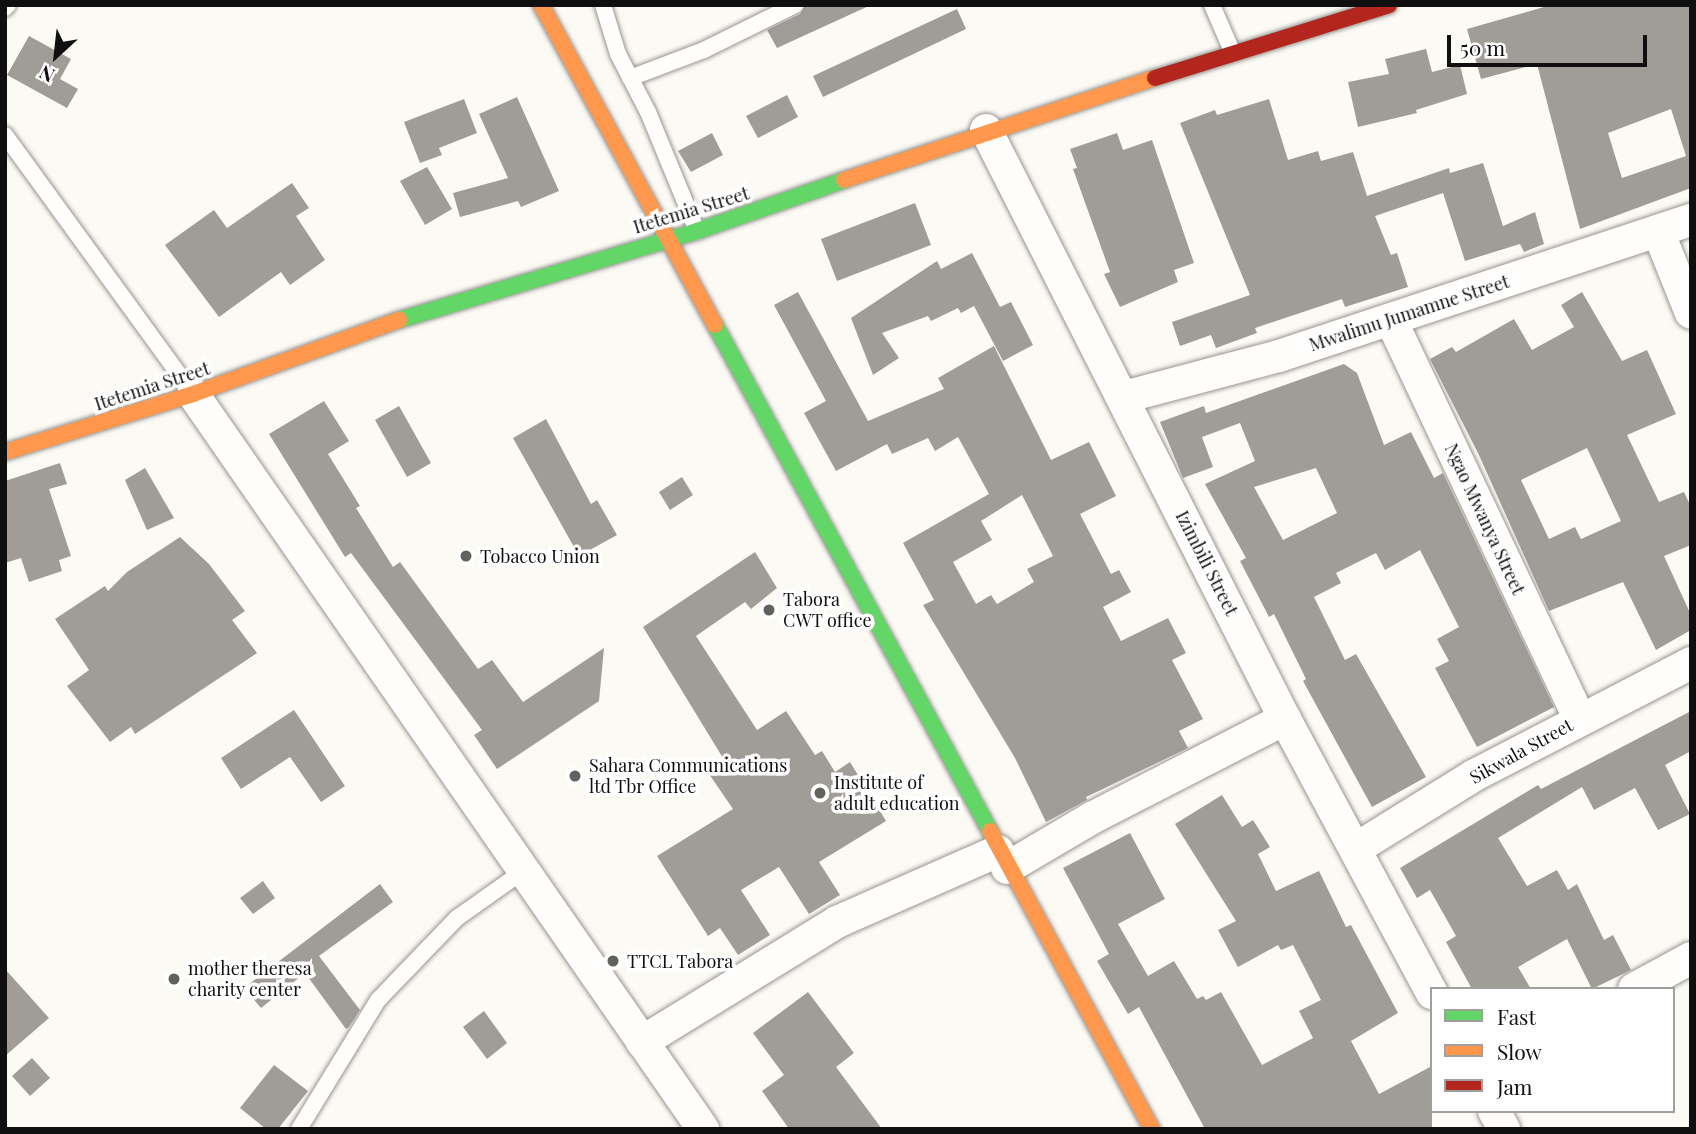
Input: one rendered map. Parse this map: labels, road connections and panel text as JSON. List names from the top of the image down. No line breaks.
{"streets":{"street":["Itetemia Street","Mwalimu Jumamne Street","Ngao Mwanya Street","Izimbili Street","Sikwala Street"]},"crossings":[["Itetemia Street","Izimbili Street"],["Mwalimu Jumamne Street","Ngao Mwanya Street"],["Mwalimu Jumamne Street","Izimbili Street"],["Ngao Mwanya Street","Sikwala Street"],["Izimbili Street","Sikwala Street"]],"places":["Tobacco Union","Tabora CWT office","Sahara Communications ltd Tbr Office","Institute of adult education","TTCL Tabora","mother theresa charity center"],"legend":["Fast","Slow","Jam"],"scale_bar":"50 m","north":"bottom left"}
